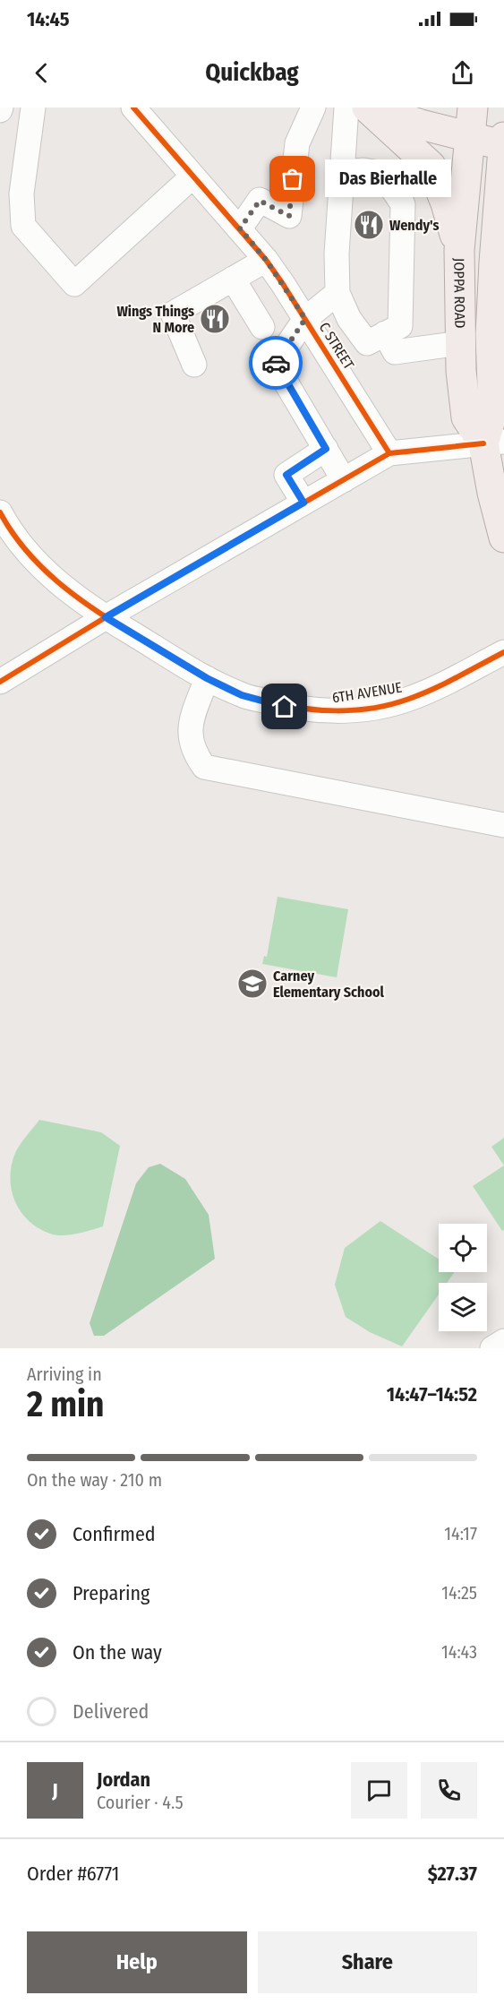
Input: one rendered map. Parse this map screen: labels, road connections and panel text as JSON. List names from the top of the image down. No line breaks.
{"streets":{"main road":["JOPPA ROAD"],"street":["C STREET","6TH AVENUE"]},"places":{"other":["Das Bierhalle"],"restaurant":["Wendy's","Wings Things N More"],"school or university":["Carney Elementary School"]},"page":{"status":"14:45","header":"Quickbag","bubble":"Das Bierhalle","heading":["2 min","Arriving in","14:47–14:52"],"panel":["Jordan","Courier · 4.5","Order #6771","$27.37"],"bar":"On the way · 210 m","list":[["Confirmed","14:17"],["Preparing","14:25"],["On the way","14:43"],"Delivered"],"round":"J","buttons":["Help","Share"]}}
